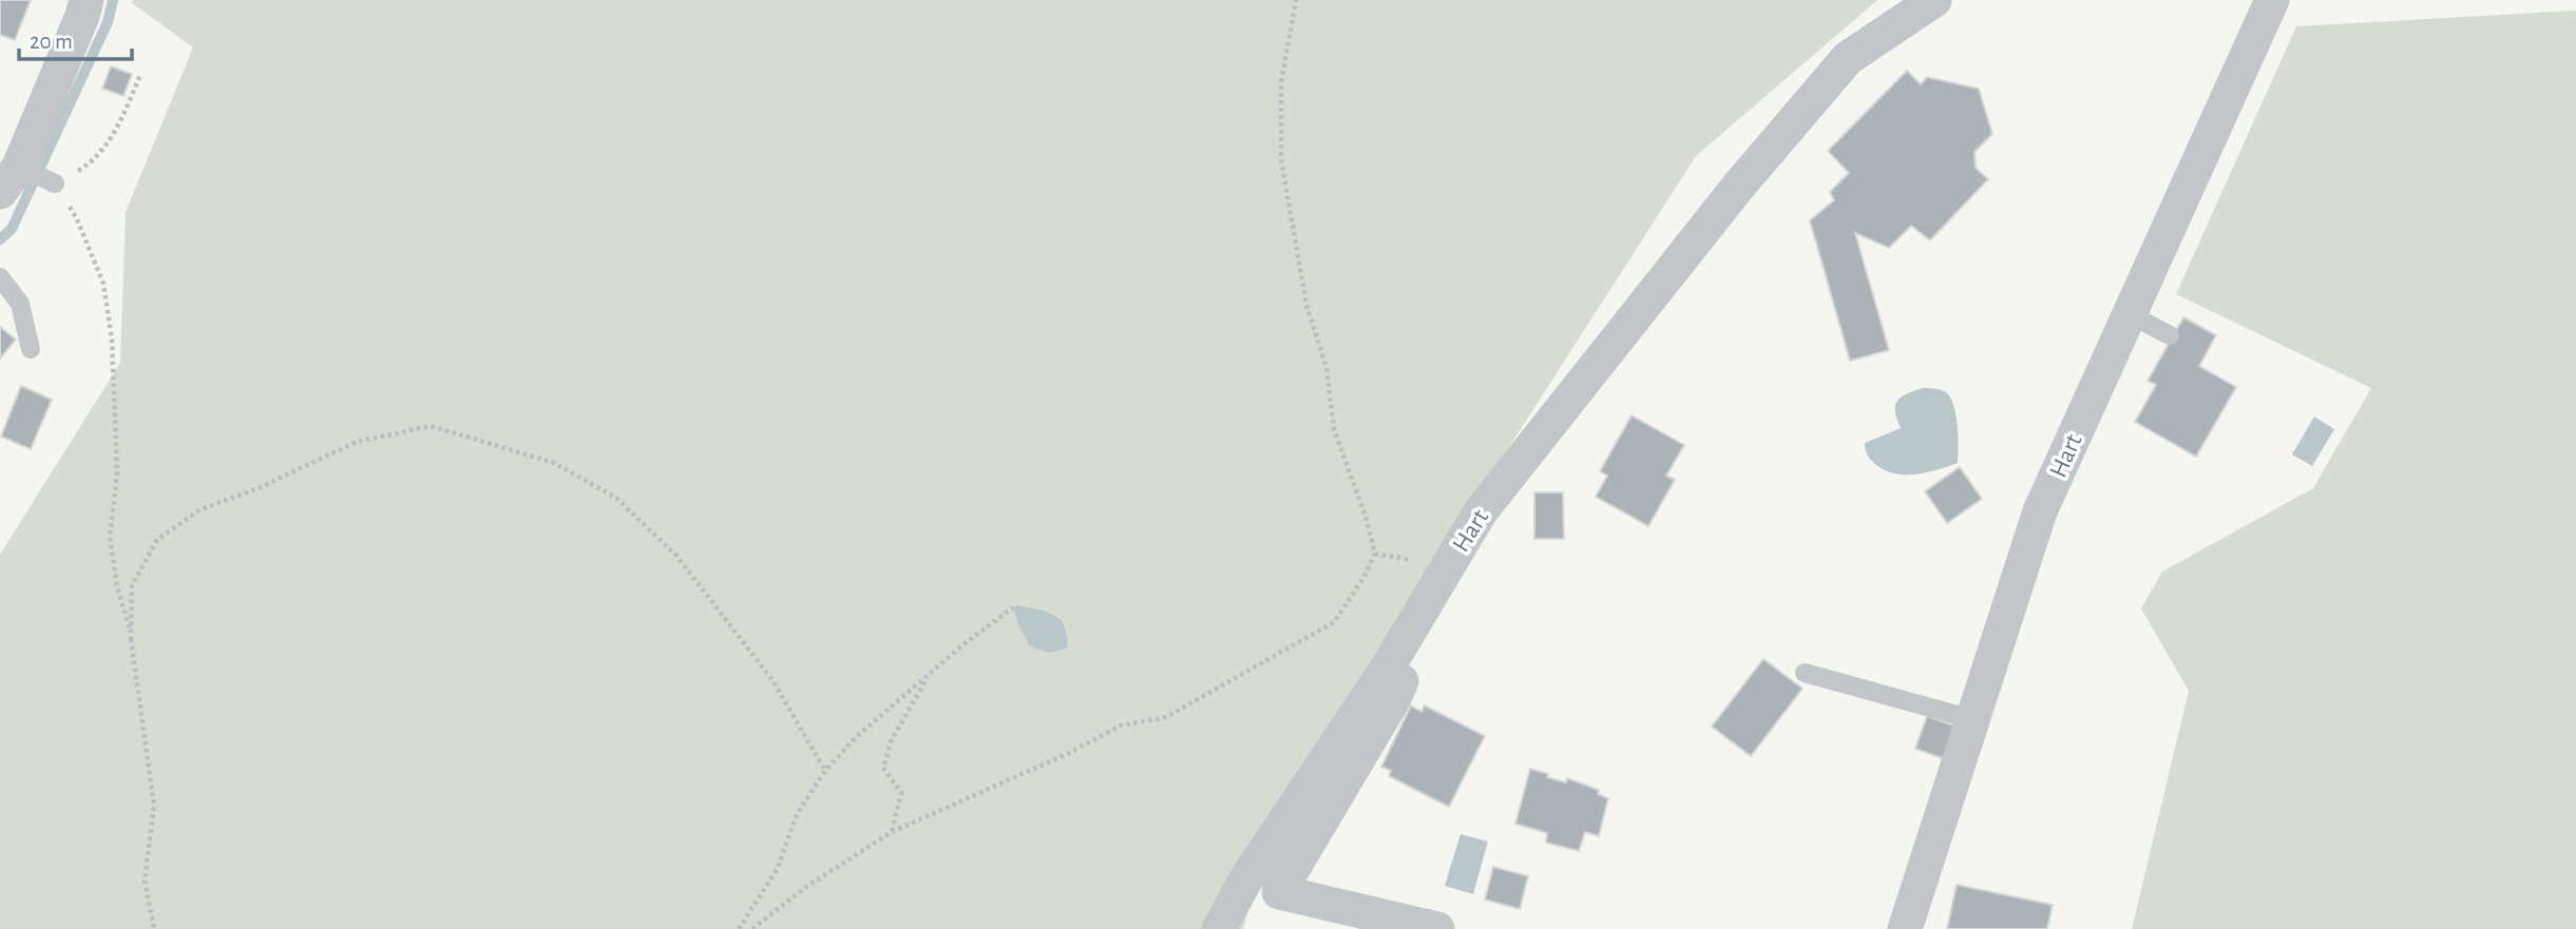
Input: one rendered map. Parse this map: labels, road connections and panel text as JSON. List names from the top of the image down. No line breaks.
{"streets":{"street":["Hart"]},"scale_bar":"20 m"}
